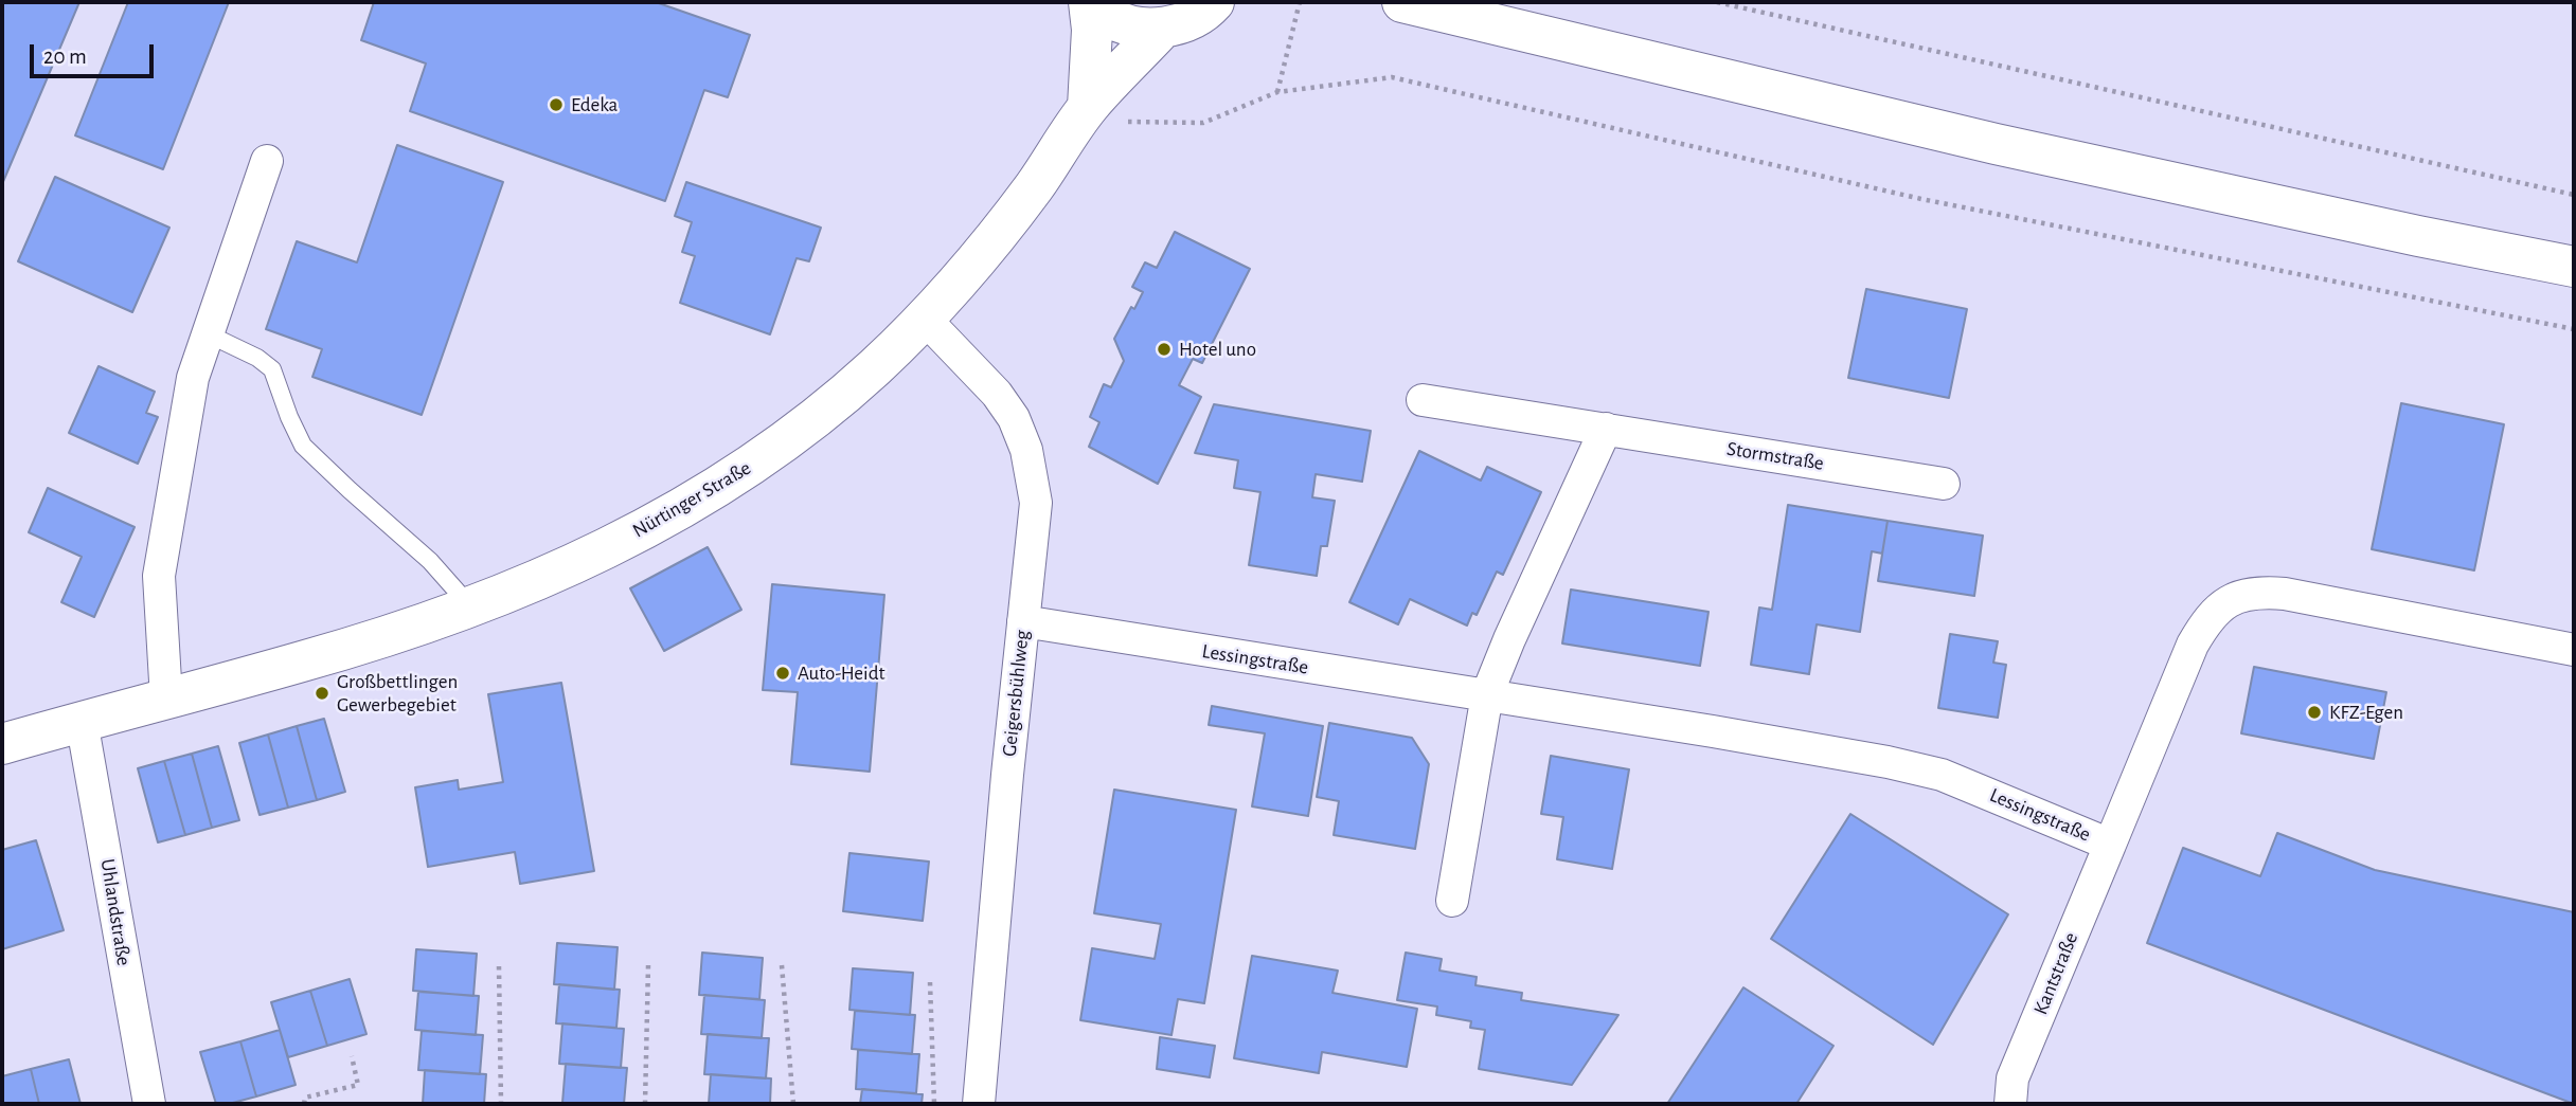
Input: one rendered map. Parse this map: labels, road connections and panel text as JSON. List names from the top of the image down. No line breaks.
{"streets":{"street":["Stormstraße","Nürtinger Straße","Lessingstraße","Geigersbühlweg","Uhlandstraße","Kantstraße"]},"crossings":[["Nürtinger Straße","Geigersbühlweg"],["Nürtinger Straße","Uhlandstraße"],["Lessingstraße","Geigersbühlweg"],["Lessingstraße","Kantstraße"]],"places":["Edeka","Hotel uno","Auto-Heidt","Großbettlingen Gewerbegebiet","KFZ-Egen"],"scale_bar":"20 m"}
